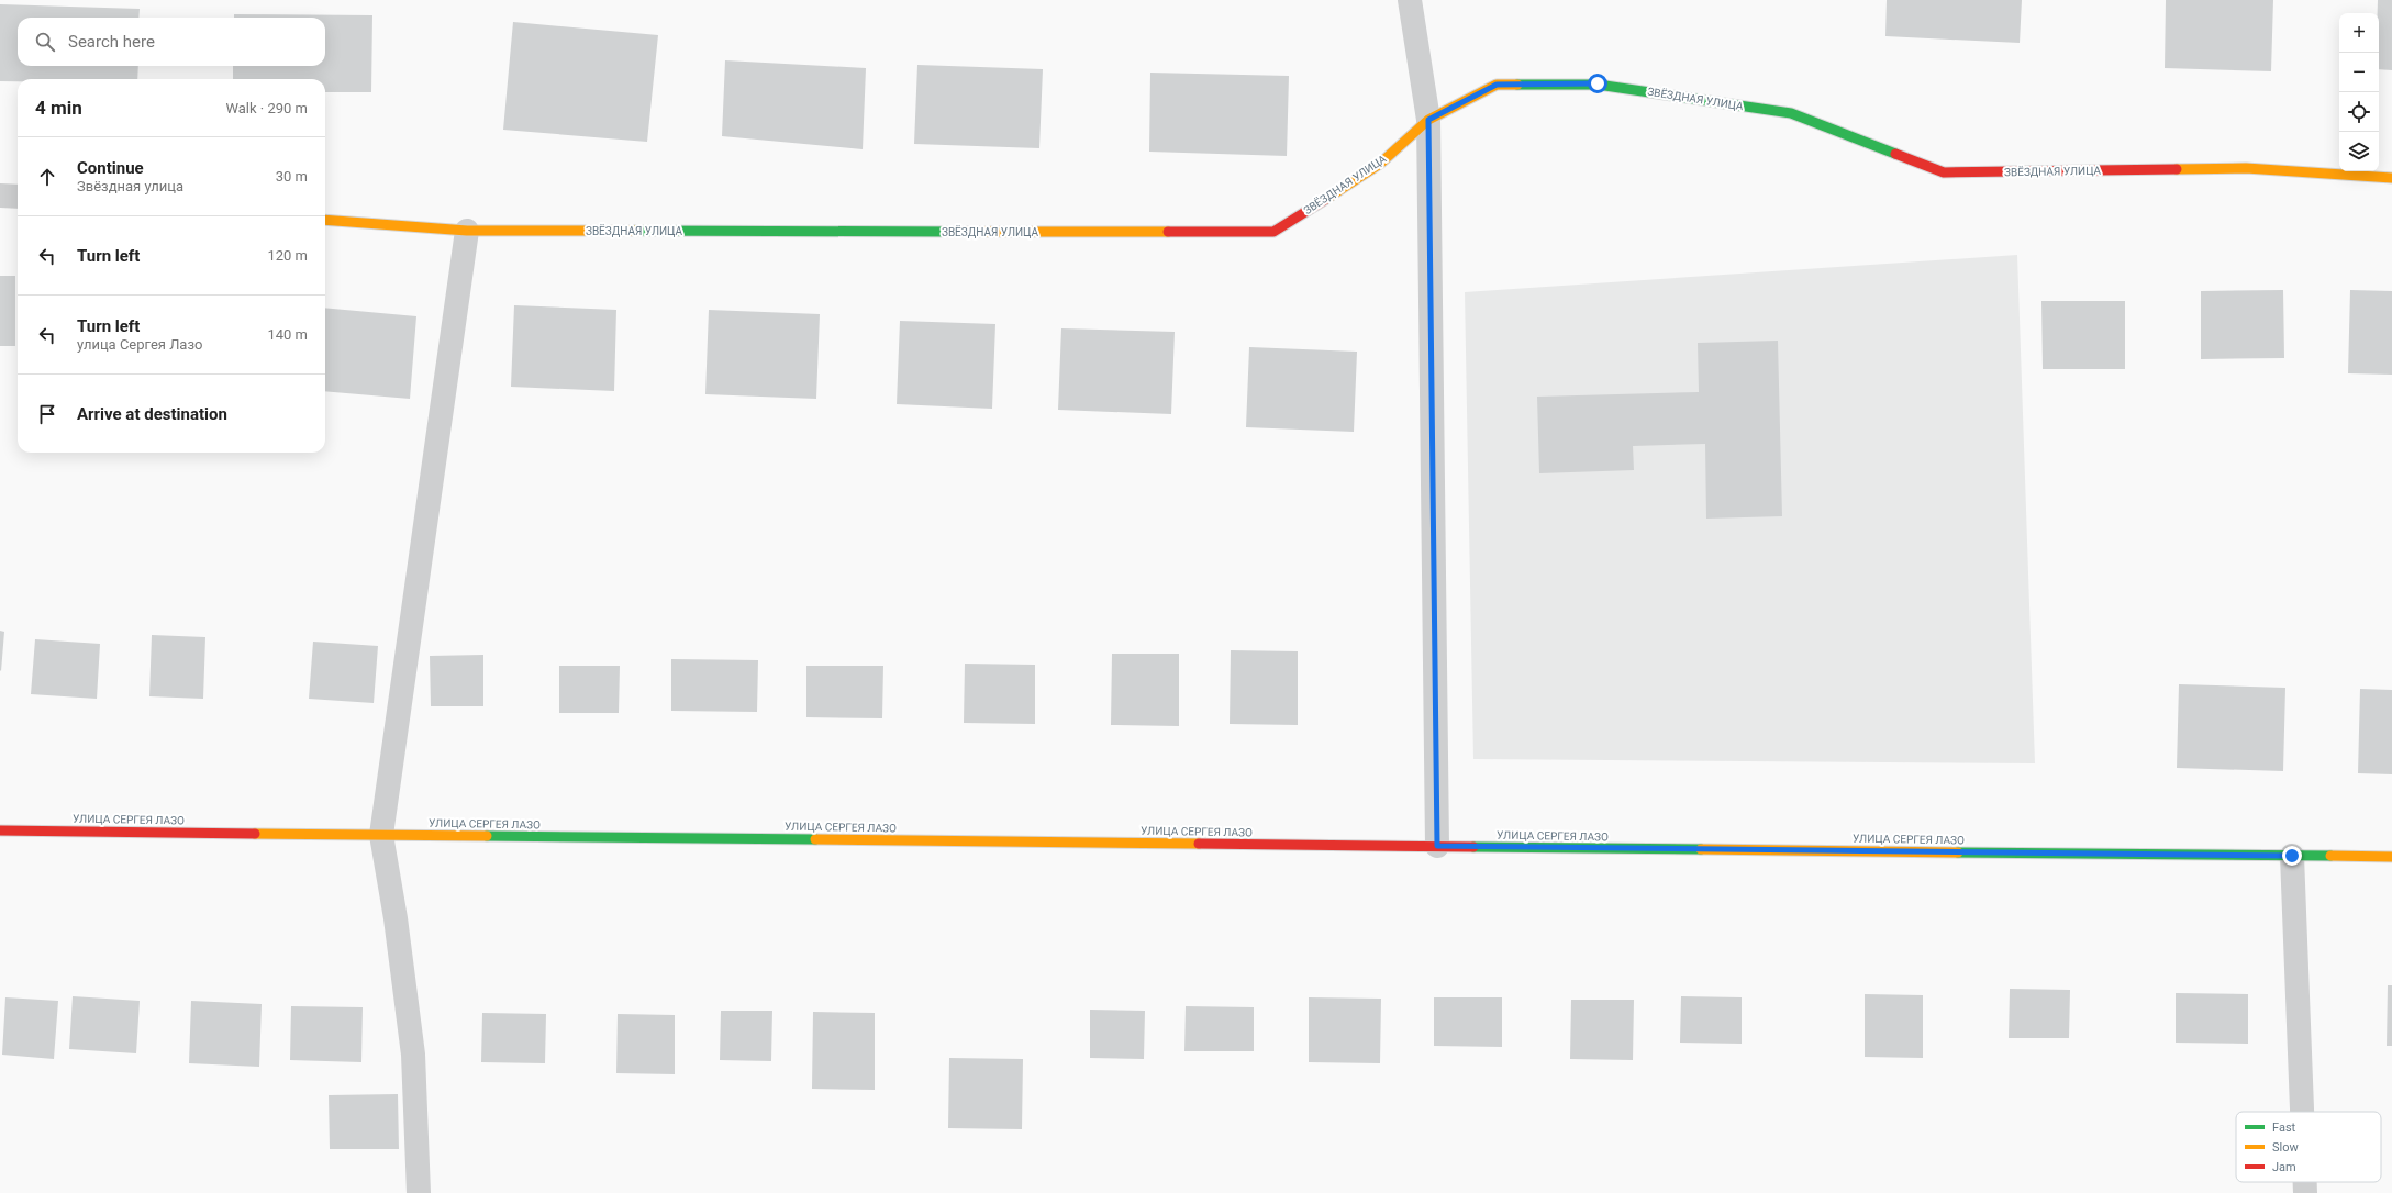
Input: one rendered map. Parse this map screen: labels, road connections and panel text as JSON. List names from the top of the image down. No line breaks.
{"streets":{"street":["ЗВЁЗДНАЯ УЛИЦА","УЛИЦА СЕРГЕЯ ЛАЗО"]},"legend":["Fast","Slow","Jam"],"page":{"map_buttons":["+","−"],"search":"Search here","heading":["4 min","Walk · 290 m"],"list":[["Continue","Звёздная улица","30 m"],["Turn left","120 m"],["Turn left","улица Сергея Лазо","140 m"],"Arrive at destination"]}}
